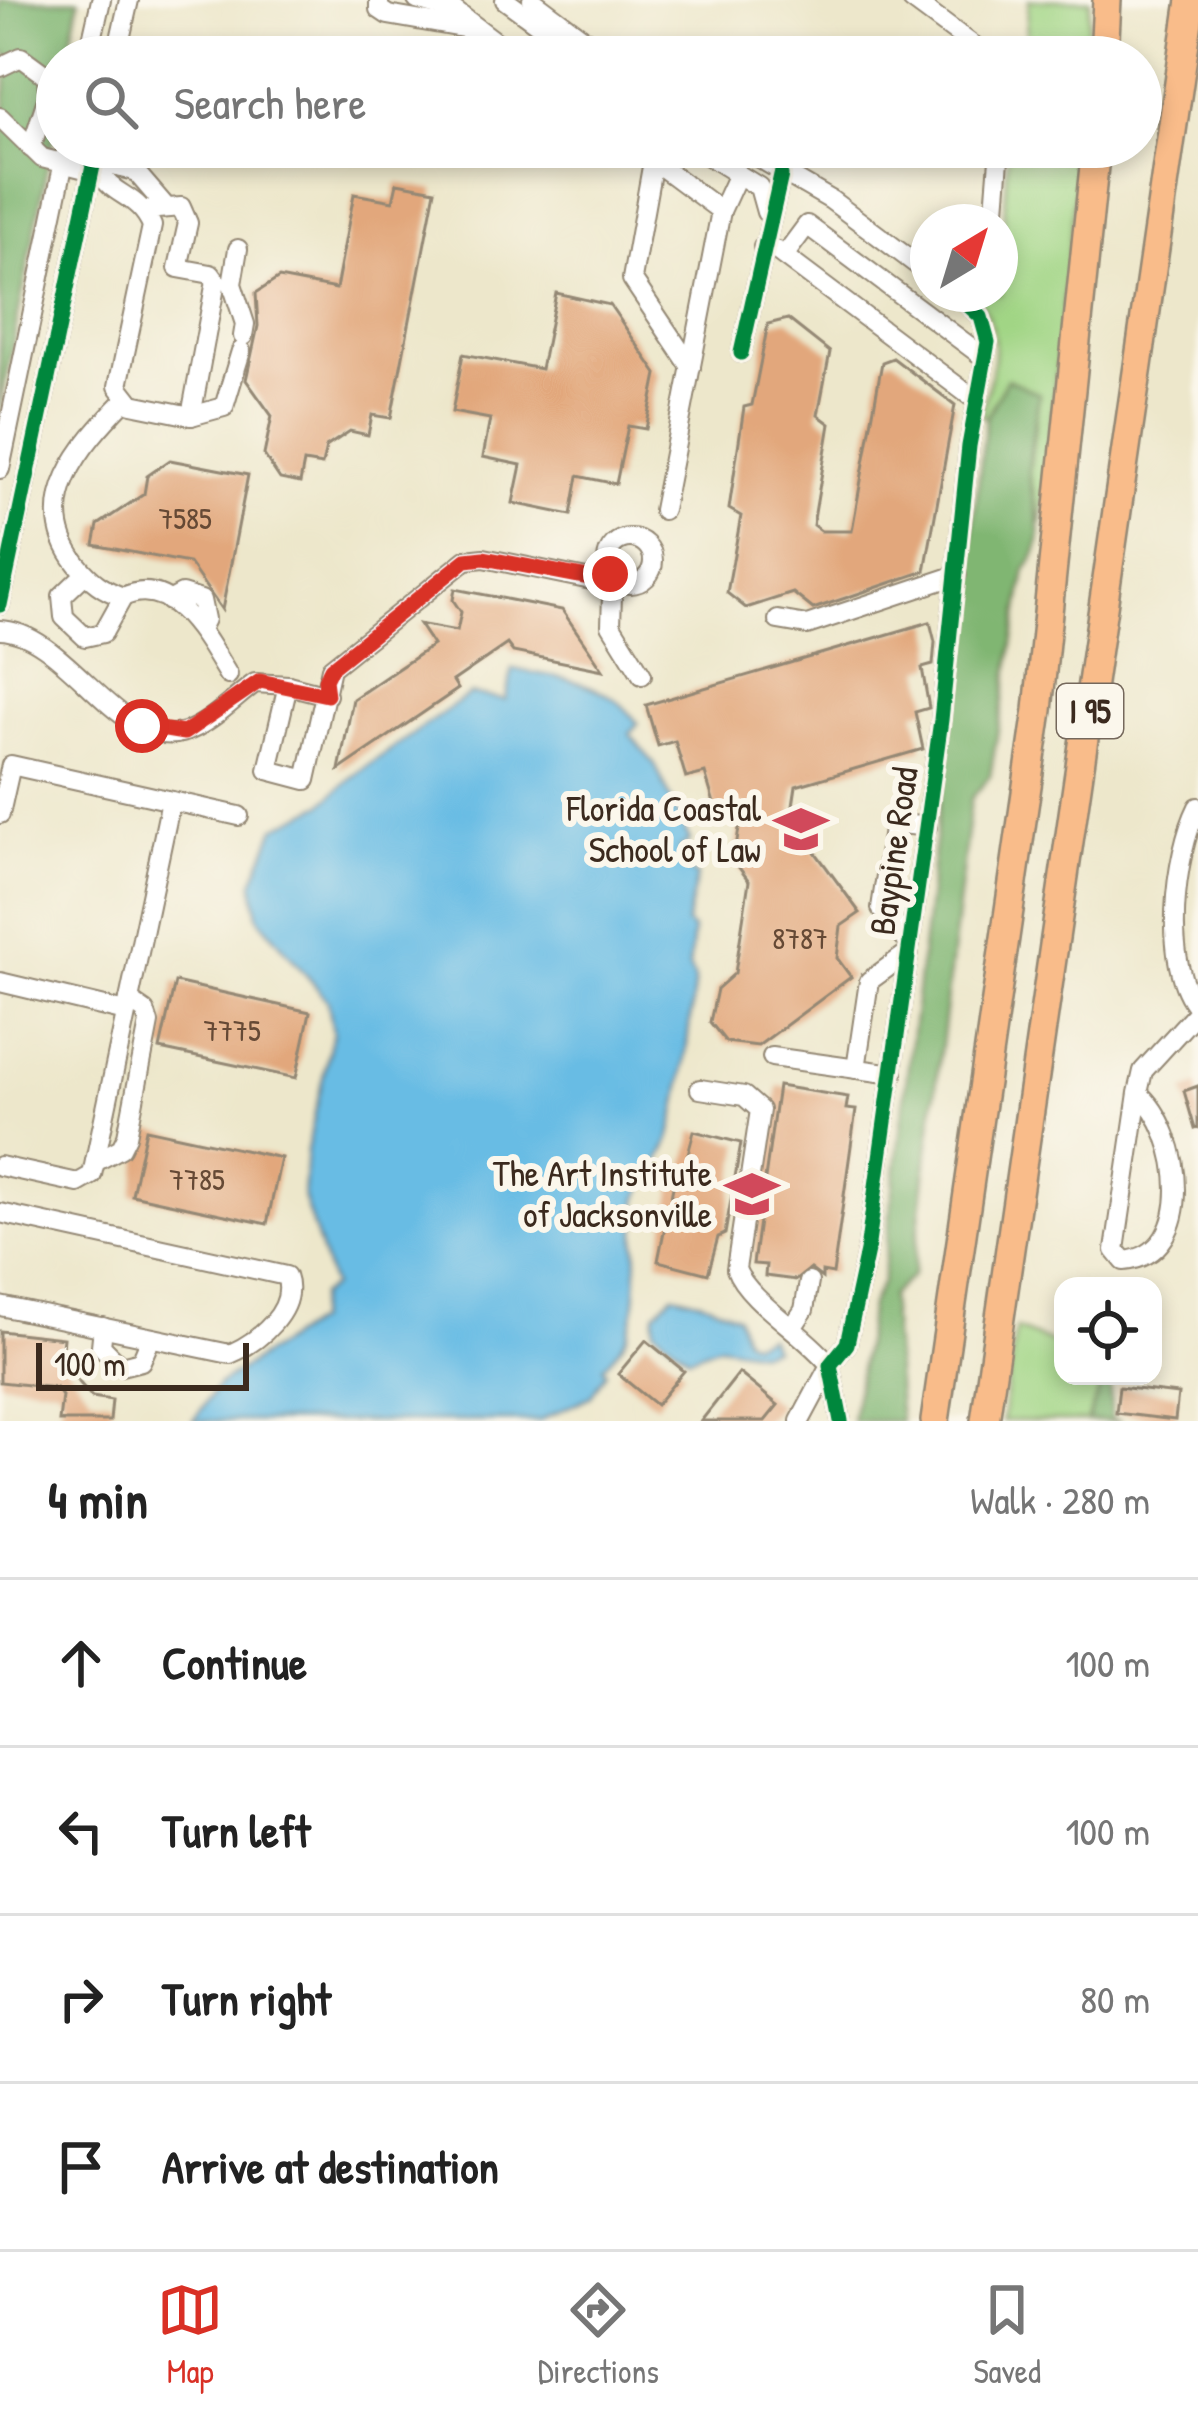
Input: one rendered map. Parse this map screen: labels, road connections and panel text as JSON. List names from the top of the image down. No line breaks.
{"streets":{"highway":["I 95"],"street":["Baypine Road"]},"places":{"school or university":["Florida Coastal School of Law","The Art Institute of Jacksonville"]},"house_numbers":["7585","8787","7775","7785"],"scale_bar":"100 m","north":"top right","page":{"search":"Search here","scale":"100 m","heading":["4 min","Walk · 280 m"],"list":[["Continue","100 m"],["Turn left","100 m"],["Turn right","80 m"],"Arrive at destination"],"nav":["Map","Directions","Saved"]}}
